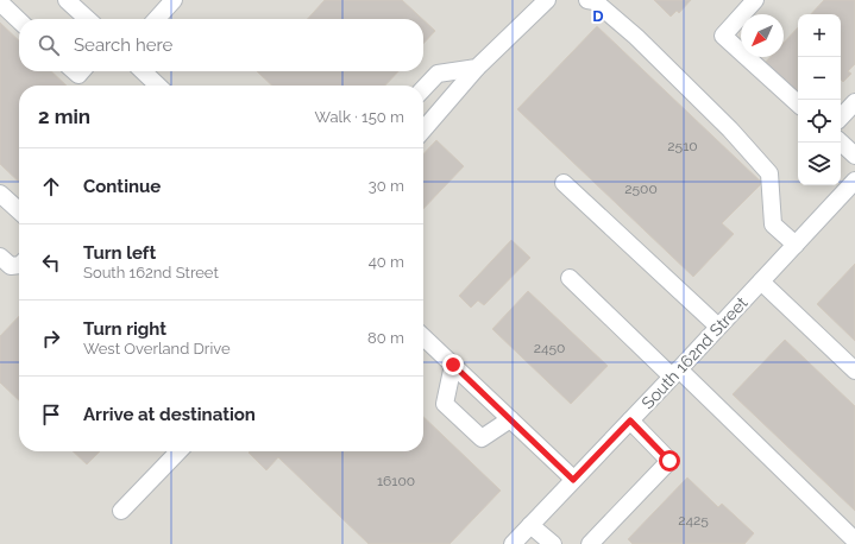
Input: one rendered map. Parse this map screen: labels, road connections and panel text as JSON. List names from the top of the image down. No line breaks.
{"streets":{"street":["South 162nd Street"]},"house_numbers":["2510","2500","2450","16100","2425"],"north":"bottom left","page":{"map_buttons":["+","−"],"search":"Search here","heading":["2 min","Walk · 150 m"],"list":[["Continue","30 m"],["Turn left","South 162nd Street","40 m"],["Turn right","West Overland Drive","80 m"],"Arrive at destination"]},"grid":{"columns":["D"]}}
